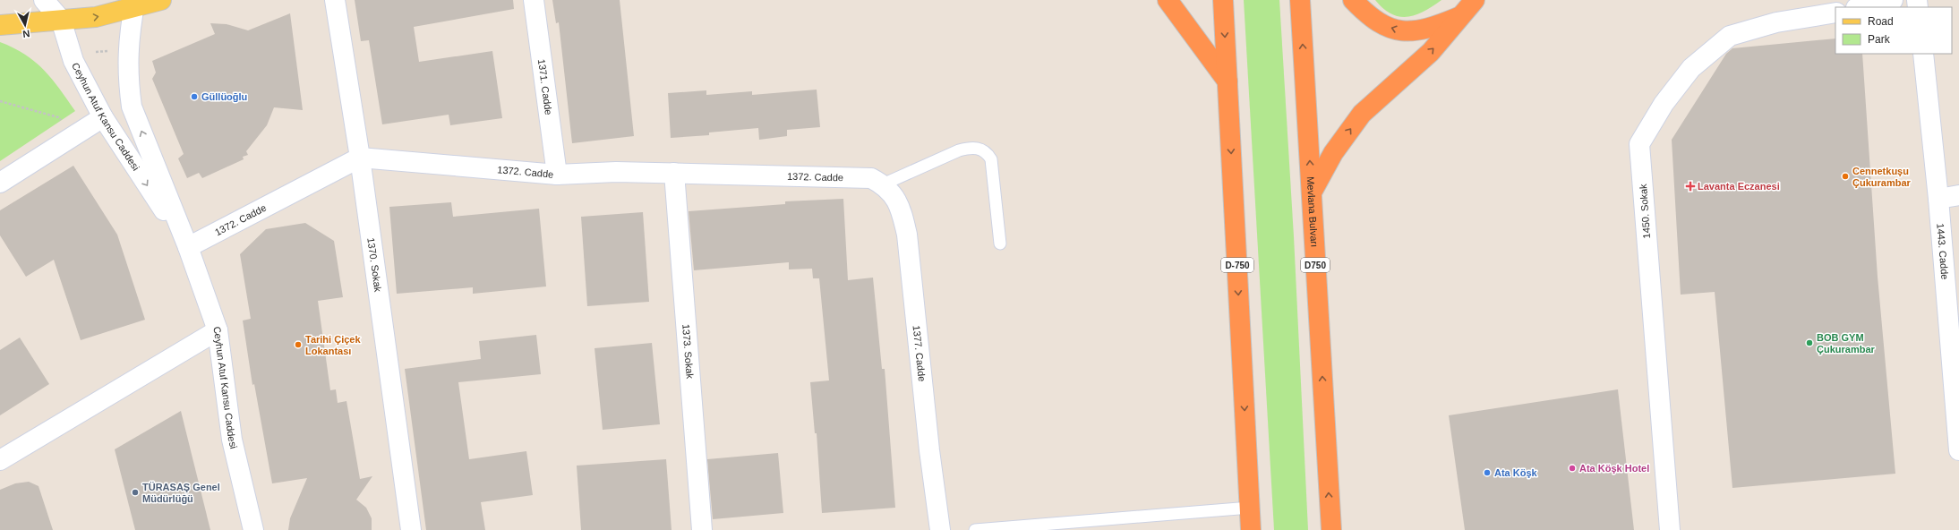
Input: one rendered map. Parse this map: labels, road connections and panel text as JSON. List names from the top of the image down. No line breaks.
{"streets":{"highway":["Mevlana Bulvarı","D-750","D750"],"street":["1371. Cadde","Ceyhun Atuf Kansu Caddesi","1372. Cadde","1450. Sokak","1443. Cadde","1370. Sokak","1373. Sokak","1377. Cadde"]},"crossings":[["1371. Cadde","1372. Cadde"],["Ceyhun Atuf Kansu Caddesi","1372. Cadde"],["1372. Cadde","1370. Sokak"],["1372. Cadde","1373. Sokak"],["1372. Cadde","1377. Cadde"]],"places":{"other":["Güllüoğlu","Cennetkuşu Çukurambar","BOB GYM Çukurambar","Tarihi Çiçek Lokantası","Ata Köşk Hotel","Ata Köşk","TÜRASAŞ Genel Müdürlüğü"],"health":["Lavanta Eczanesi"]},"legend":["Road","Park"],"north":"bottom"}
